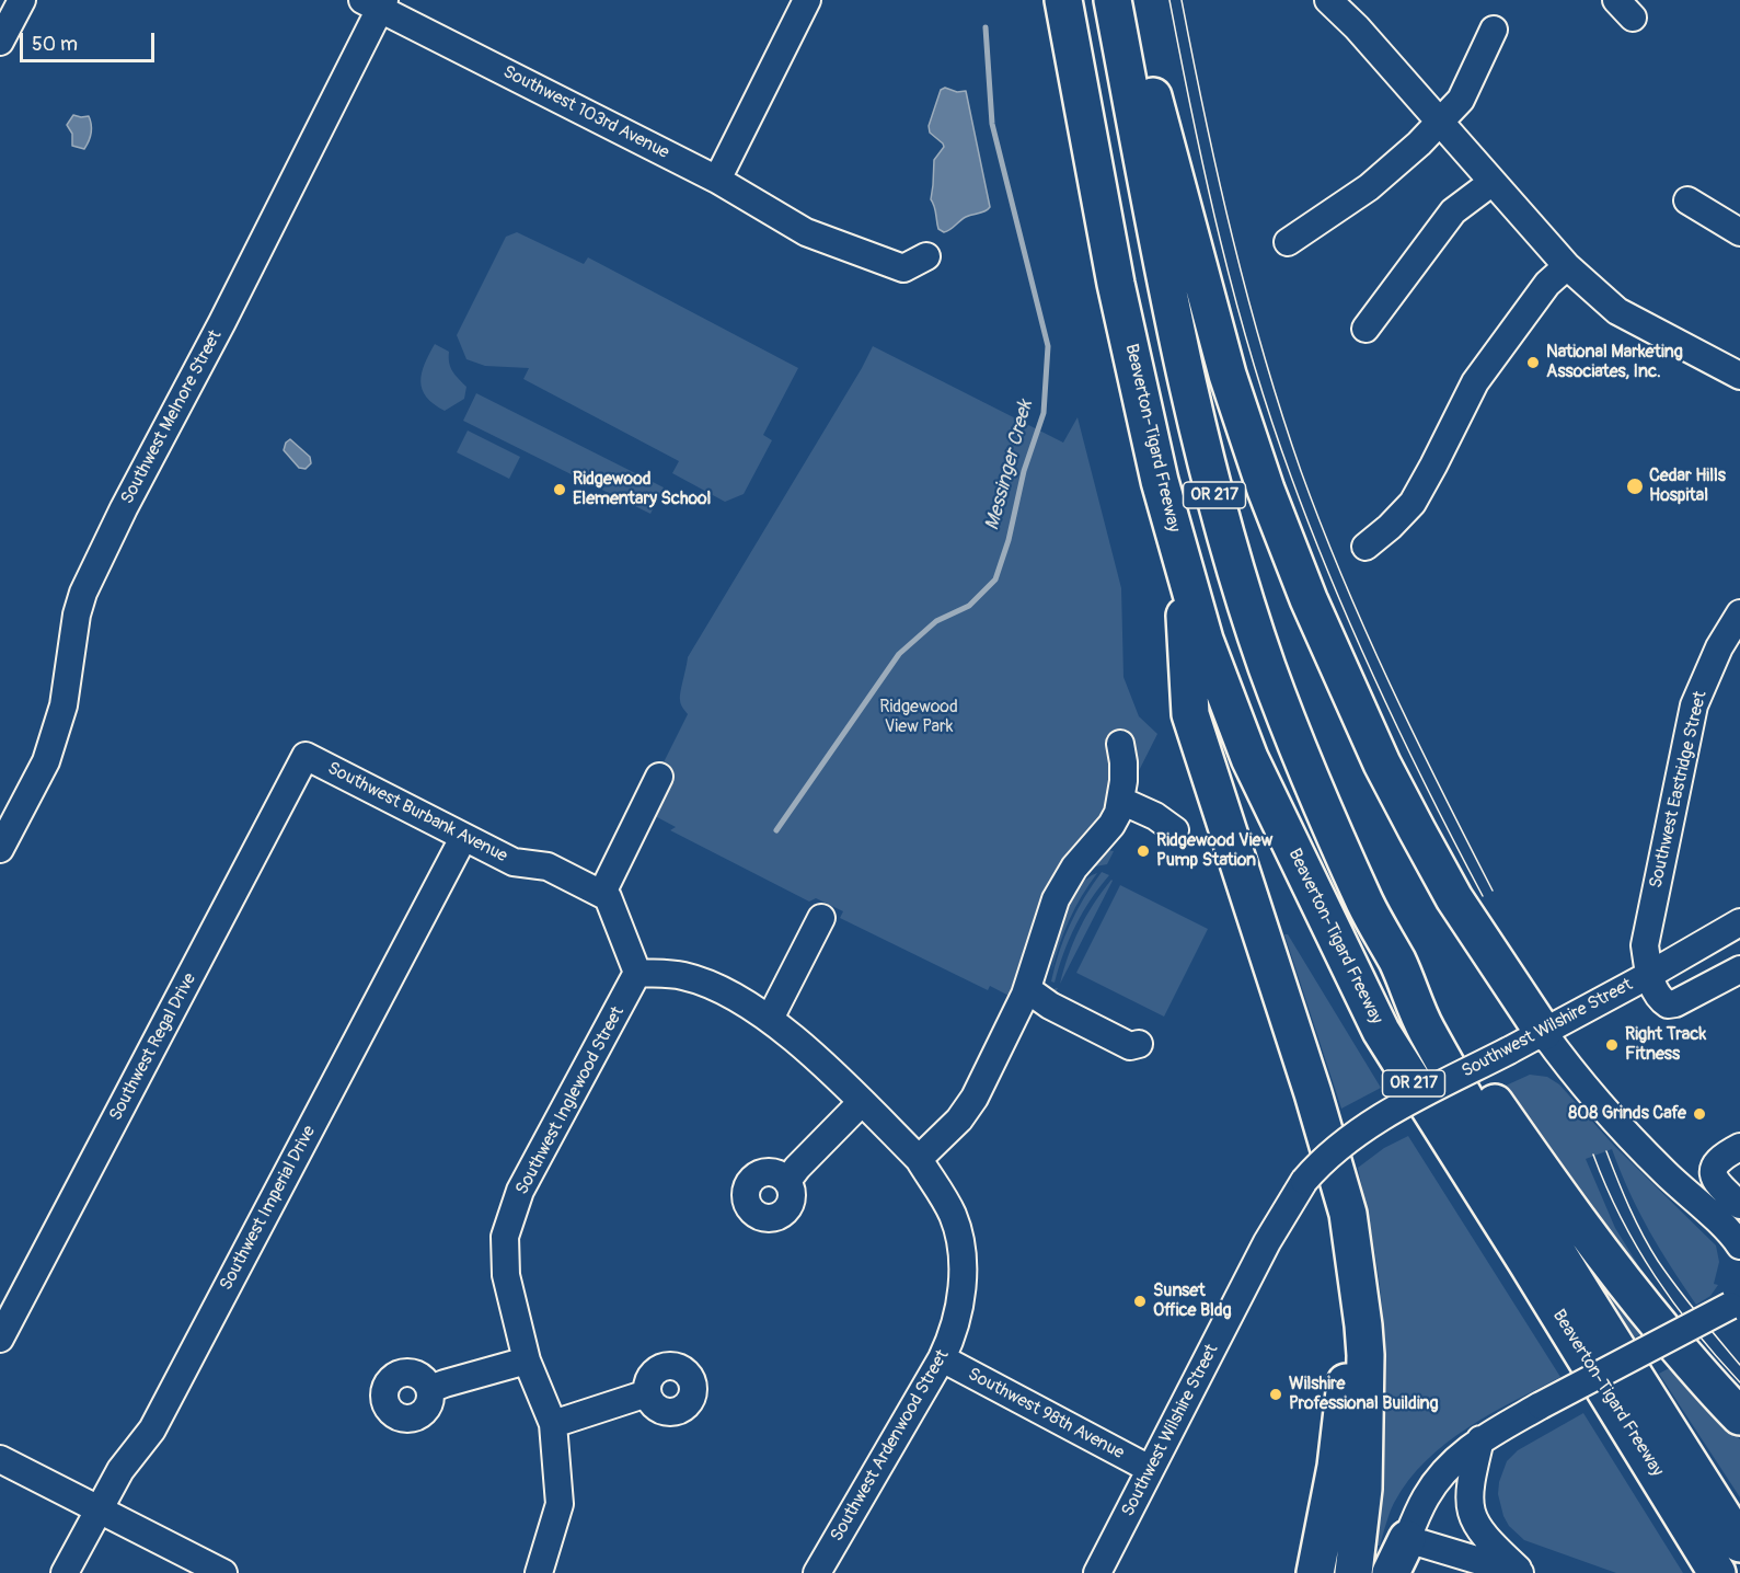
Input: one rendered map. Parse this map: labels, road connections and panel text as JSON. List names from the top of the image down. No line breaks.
{"streets":{"highway":["Beaverton-Tigard Freeway","OR 217"],"street":["Southwest 103rd Avenue","Southwest Melnore Street","Southwest Eastridge Street","Southwest Burbank Avenue","Southwest Wilshire Street","Southwest Regal Drive","Southwest Inglewood Street","Southwest Imperial Drive","Southwest 98th Avenue","Southwest Ardenwood Street"]},"crossings":[["Southwest 103rd Avenue","Southwest Melnore Street"],["Southwest Eastridge Street","Southwest Wilshire Street"],["Southwest Burbank Avenue","Southwest Regal Drive"],["Southwest Burbank Avenue","Southwest Imperial Drive"],["Southwest Wilshire Street","Southwest 98th Avenue"],["Southwest 98th Avenue","Southwest Ardenwood Street"]],"water":["Messinger Creek"],"parks":["Ridgewood View Park"],"places":["National Marketing Associates, Inc.","Cedar Hills Hospital","Ridgewood Elementary School","Ridgewood View Pump Station","Right Track Fitness","808 Grinds Cafe","Sunset Office Bldg","Wilshire Professional Building"],"scale_bar":"50 m"}
